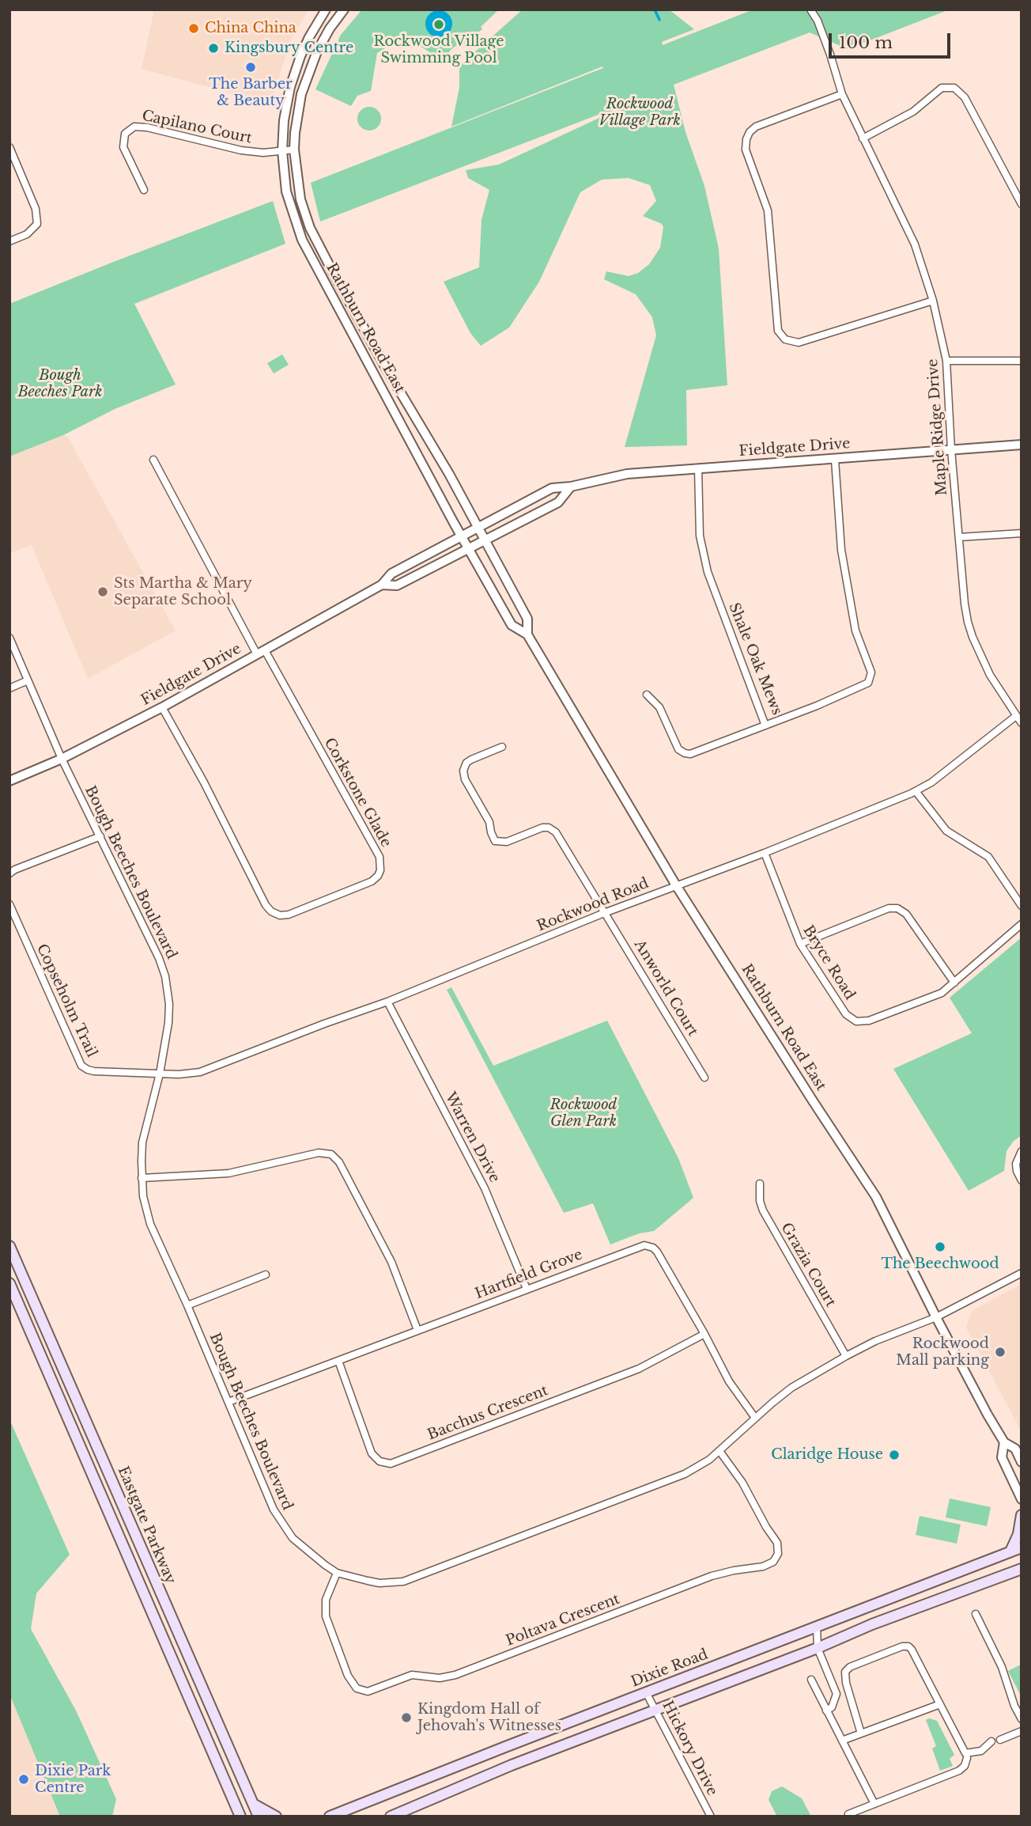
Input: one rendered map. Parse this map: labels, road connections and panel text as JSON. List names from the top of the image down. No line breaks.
{"streets":{"main road":["Eastgate Parkway","Dixie Road"],"street":["Capilano Court","Rathburn Road East","Maple Ridge Drive","Fieldgate Drive","Shale Oak Mews","Corkstone Glade","Bough Beeches Boulevard","Rockwood Road","Bryce Road","Anworld Court","Copseholm Trail","Warren Drive","Grazia Court","Hartfield Grove","Bacchus Crescent","Poltava Crescent","Hickory Drive"]},"crossings":[["Capilano Court","Rathburn Road East"],["Rathburn Road East","Fieldgate Drive"],["Rathburn Road East","Bough Beeches Boulevard"],["Rathburn Road East","Rockwood Road"],["Maple Ridge Drive","Fieldgate Drive"],["Maple Ridge Drive","Rockwood Road"],["Fieldgate Drive","Shale Oak Mews"],["Fieldgate Drive","Corkstone Glade"],["Fieldgate Drive","Bough Beeches Boulevard"],["Bough Beeches Boulevard","Rockwood Road"],["Bough Beeches Boulevard","Copseholm Trail"],["Bough Beeches Boulevard","Grazia Court"],["Bough Beeches Boulevard","Hartfield Grove"],["Bough Beeches Boulevard","Poltava Crescent"],["Rockwood Road","Bryce Road"],["Rockwood Road","Anworld Court"],["Rockwood Road","Copseholm Trail"],["Rockwood Road","Warren Drive"],["Warren Drive","Hartfield Grove"],["Hartfield Grove","Bacchus Crescent"],["Dixie Road","Hickory Drive"]],"parks":["Rockwood Village Park","Bough Beeches Park","Rockwood Glen Park"],"places":["Rockwood Village Swimming Pool","China China","Kingsbury Centre","The Barber & Beauty","Sts Martha & Mary Separate School","The Beechwood","Rockwood Mall parking","Claridge House","Kingdom Hall of Jehovah's Witnesses","Dixie Park Centre"],"scale_bar":"100 m"}
